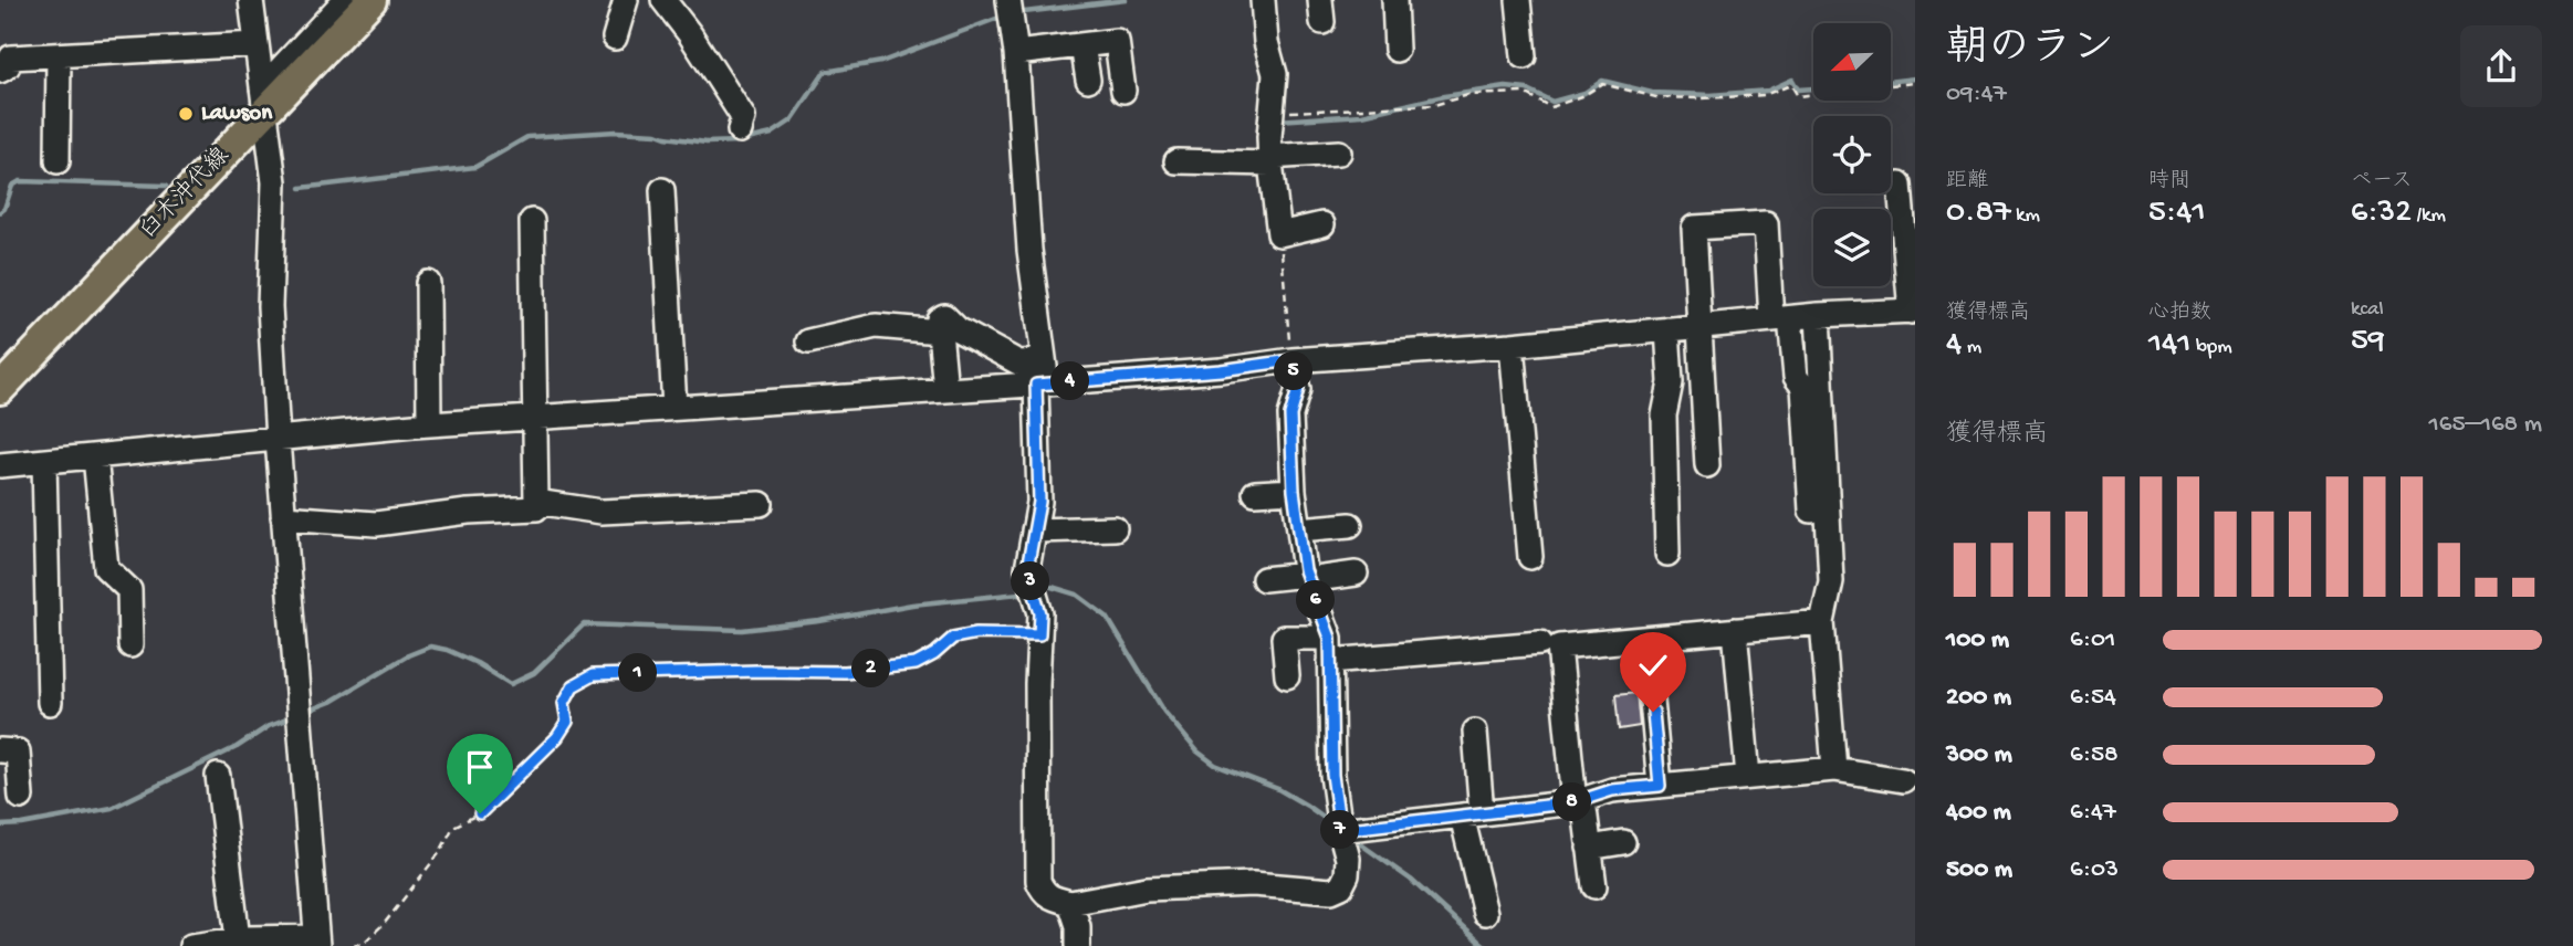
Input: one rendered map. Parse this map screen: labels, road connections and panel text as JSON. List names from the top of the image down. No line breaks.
{"streets":{"main road":["臼木沖代線"]},"places":["Lawson"],"north":"bottom left","page":{"heading":["朝のラン","09:47"],"stats":[["距離","0.87 km"],["時間","5:41"],["ペース","6:32 /km"],["獲得標高","4 m"],["心拍数","141 bpm"],["kcal","59"]],"pins":["5","4","3","6","2","1","8","7"],"chart":["獲得標高","165–168 m"],"list":[{"name":"100 m","note":"6:01"},{"name":"200 m","note":"6:54"},{"name":"300 m","note":"6:58"},{"name":"400 m","note":"6:47"},{"name":"500 m","note":"6:03"}]}}
